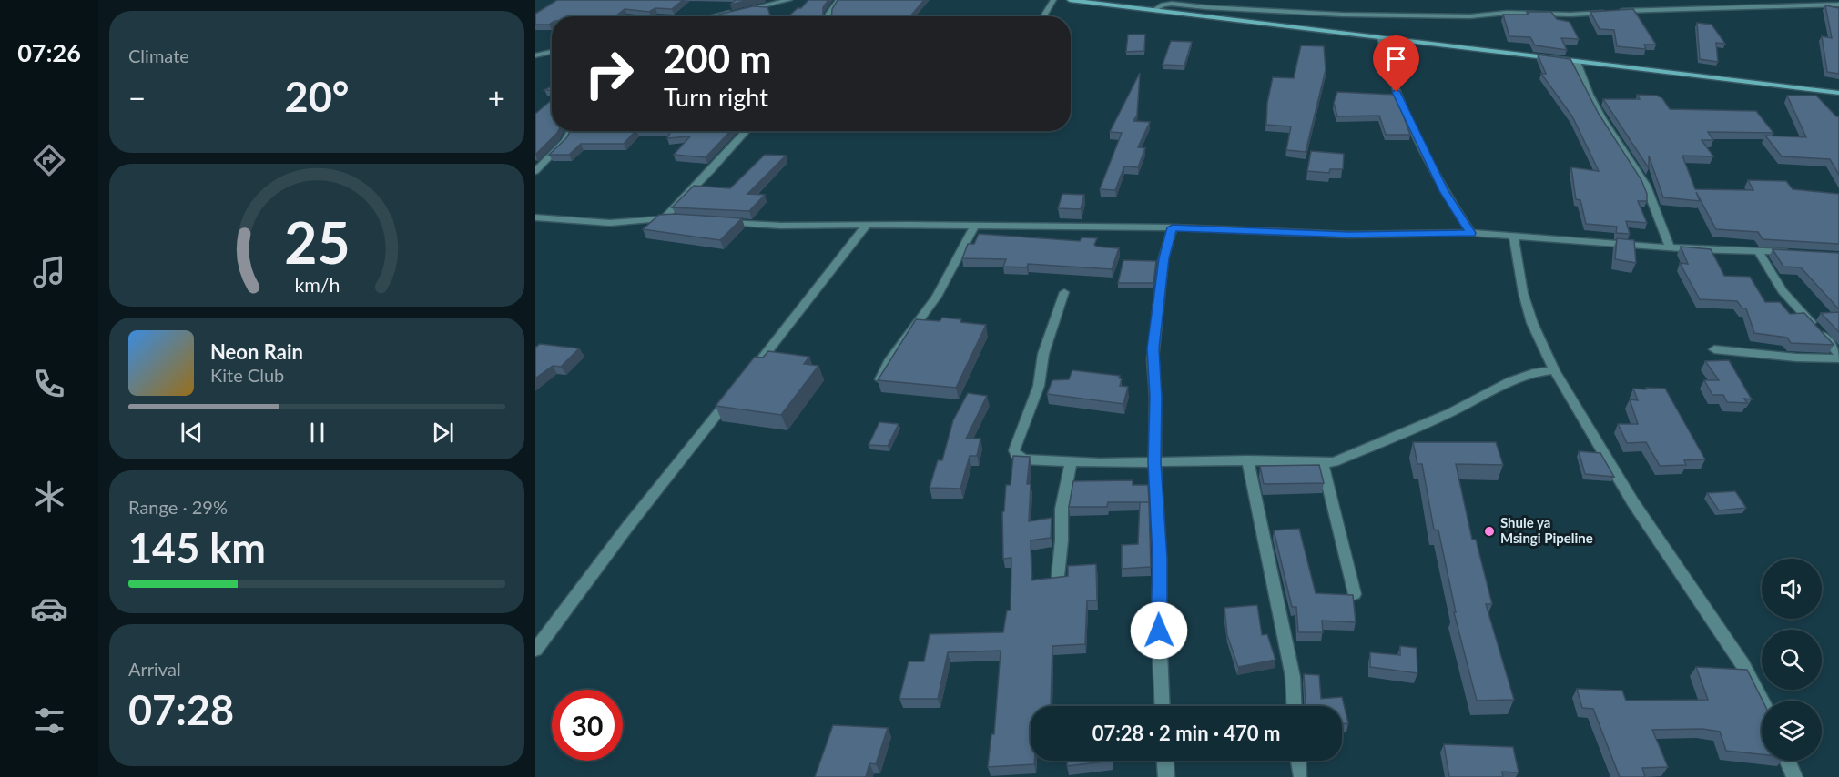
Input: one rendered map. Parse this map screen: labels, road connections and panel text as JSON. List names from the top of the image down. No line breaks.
{"places":["Shule ya Msingi Pipeline"],"page":{"tabs":"07:26","tile":["Climate",["Range · 29%","145 km"],["Arrival","07:28"]],"turn":["200 m","Turn right"],"heat":["−","20°","+"],"song":["Neon Rain","Kite Club"],"limit":"30","trip":"07:28 · 2 min · 470 m","gauge":["25","km/h"]}}
